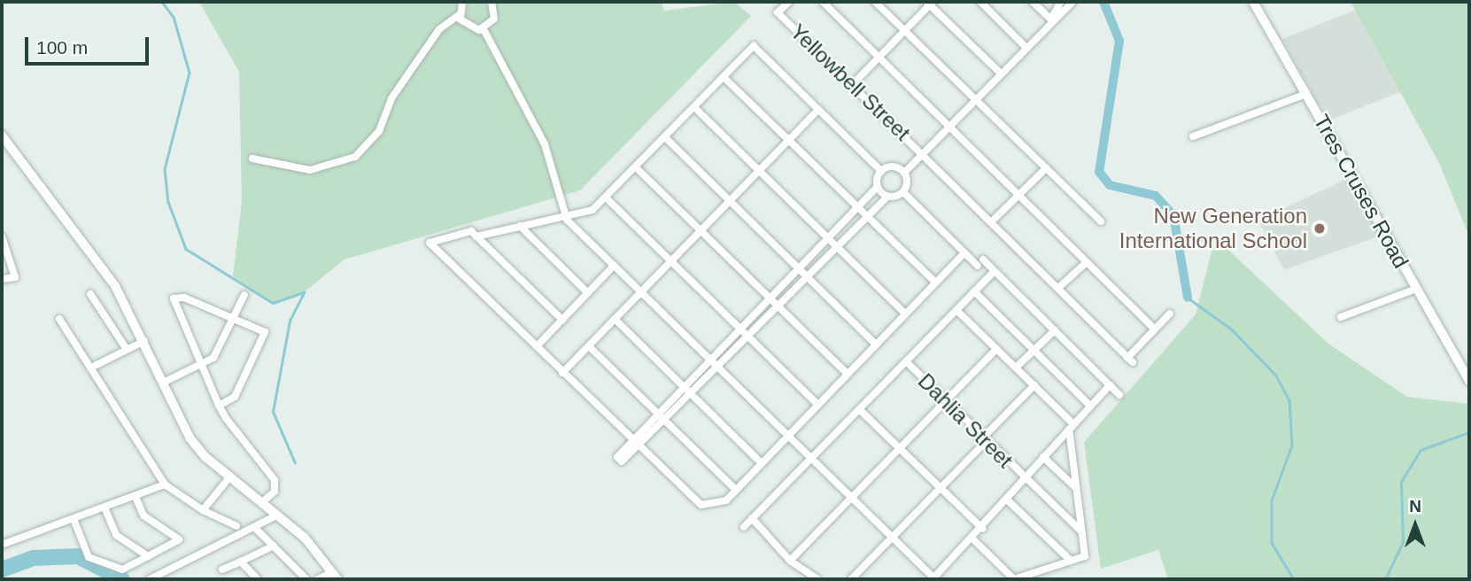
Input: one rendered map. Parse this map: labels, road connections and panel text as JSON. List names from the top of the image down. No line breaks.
{"streets":{"street":["Yellowbell Street","Tres Cruses Road","Dahlia Street"]},"places":["New Generation International School"],"scale_bar":"100 m","north":"top"}
